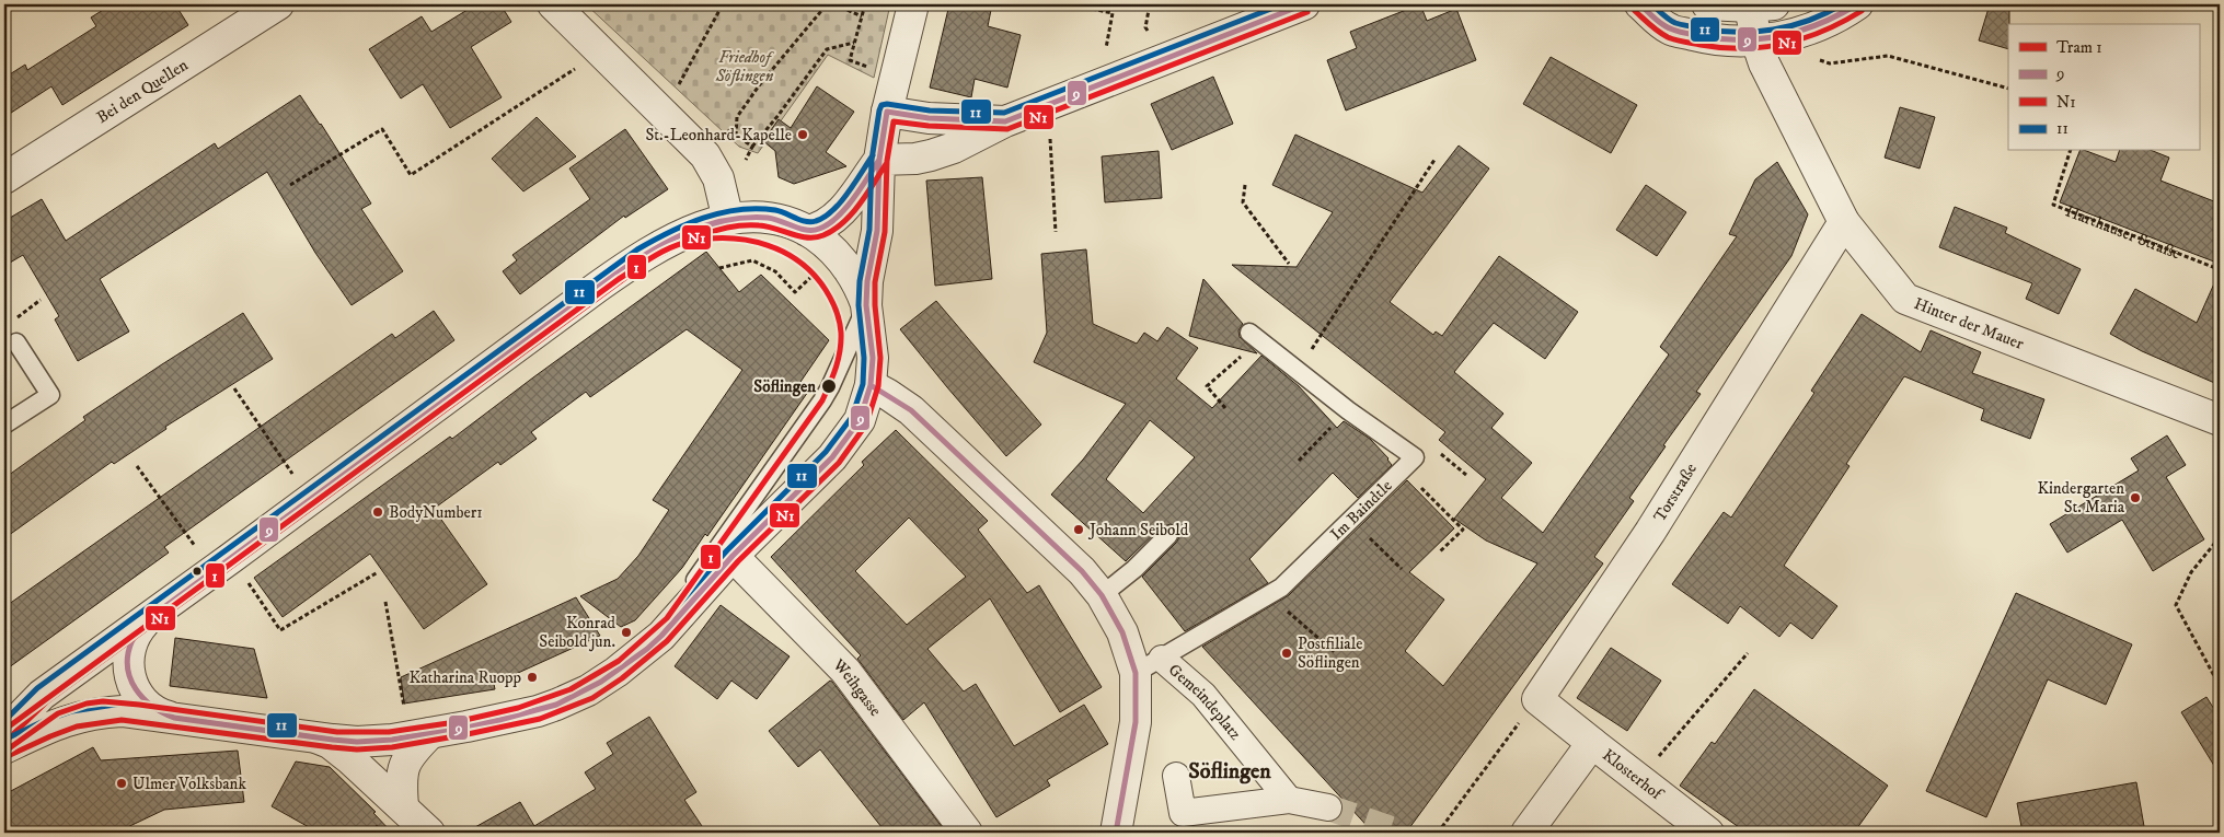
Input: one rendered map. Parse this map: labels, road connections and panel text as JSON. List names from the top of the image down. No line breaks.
{"streets":{"street":["Bei den Quellen","Hinter der Mauer","Torstraße","Weihgasse","Gemeindeplatz","Klosterhof"],"lane":["Im Baindtle"],"path":["Harthauser Straße"]},"crossings":[["Hinter der Mauer","Torstraße"],["Im Baindtle","Gemeindeplatz"]],"districts":["Söflingen"],"parks":["Friedhof Söflingen"],"places":["St.-Leonhard-Kapelle","Söflingen","Kindergarten St. Maria","BodyNumber1","Johann Seibold","Konrad Seibold jun.","Postfiliale Söflingen","Katharina Ruopp","Ulmer Volksbank"],"lines":["transit line 9","transit line 11","transit line N1","tram line 1"],"legend":["Tram 1","9","N1","11"]}
